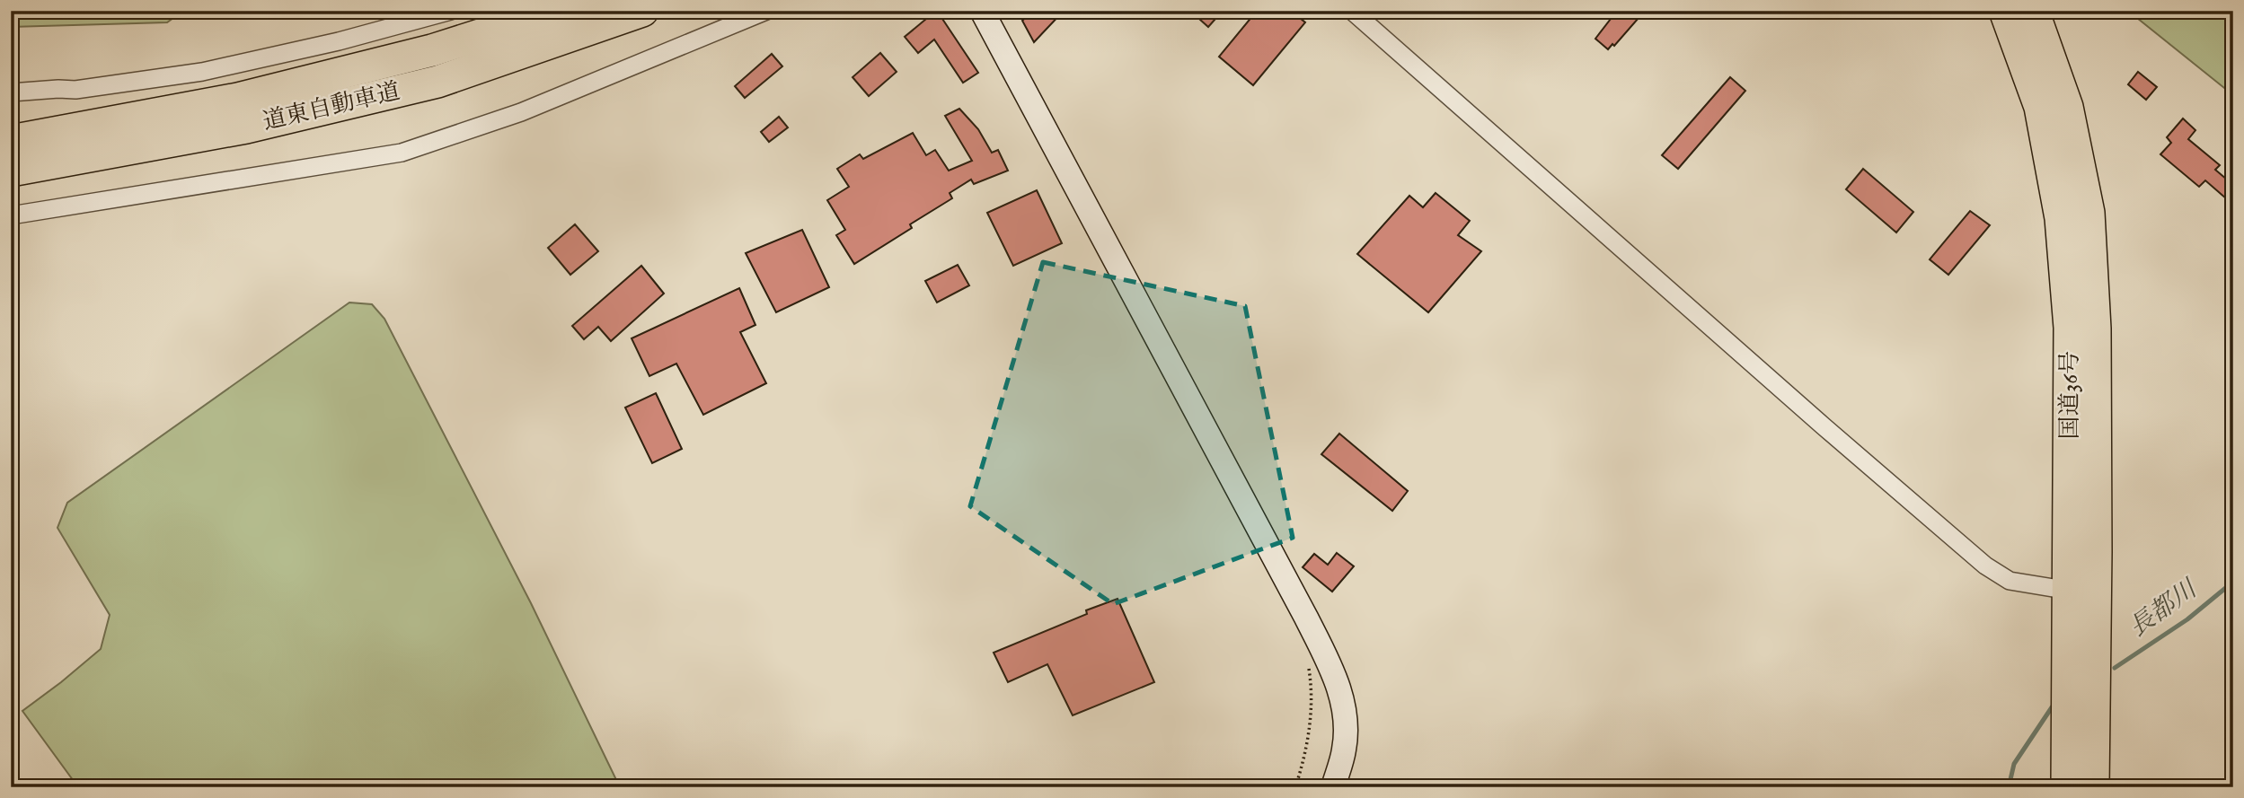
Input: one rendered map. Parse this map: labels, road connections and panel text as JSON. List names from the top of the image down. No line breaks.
{"streets":{"highway":["道東自動車道","国道36号"]},"water":["長都川"]}
